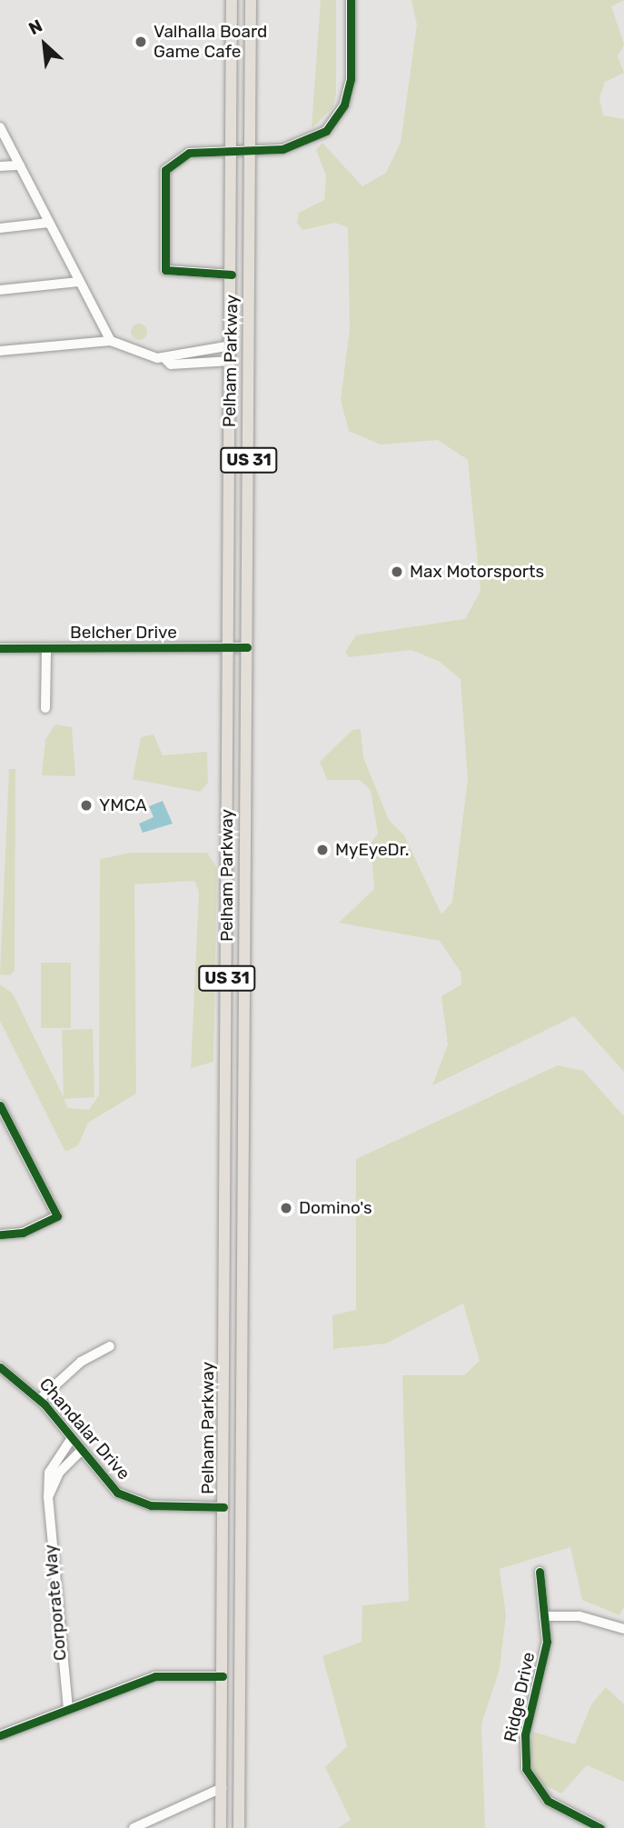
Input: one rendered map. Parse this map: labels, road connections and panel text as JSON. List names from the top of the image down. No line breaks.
{"streets":{"main road":["Pelham Parkway","US 31"],"street":["Belcher Drive","Chandalar Drive","Corporate Way","Ridge Drive"]},"crossings":[["Pelham Parkway","Belcher Drive"],["Pelham Parkway","Chandalar Drive"],["Chandalar Drive","Corporate Way"]],"places":["Valhalla Board Game Cafe","Max Motorsports","YMCA","MyEyeDr.","Domino's"],"north":"top left"}
